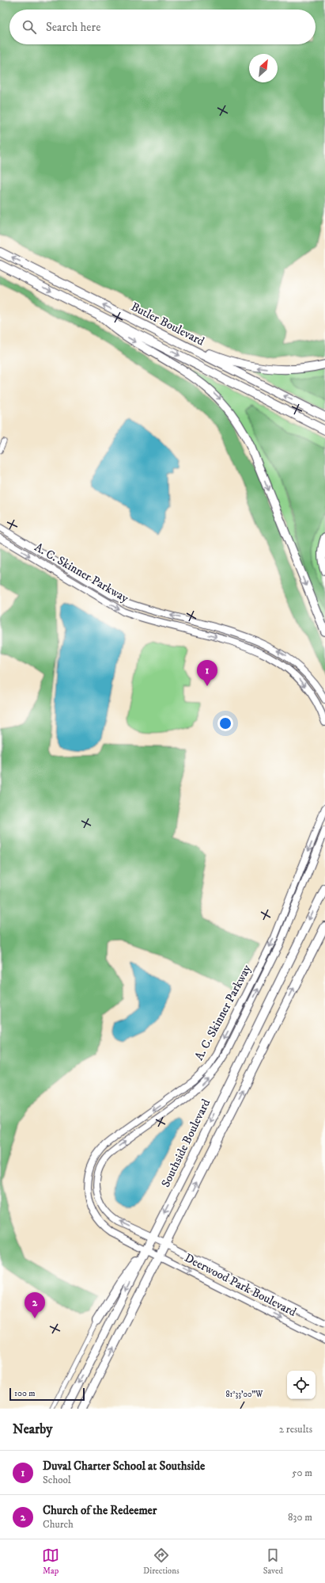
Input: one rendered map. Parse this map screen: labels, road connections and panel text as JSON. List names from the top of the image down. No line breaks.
{"streets":{"highway":["Butler Boulevard","Southside Boulevard"],"main road":["A. C. Skinner Parkway","Deerwood Park Boulevard"]},"crossings":[["A. C. Skinner Parkway","Southside Boulevard"],["A. C. Skinner Parkway","Deerwood Park Boulevard"],["Southside Boulevard","Deerwood Park Boulevard"]],"scale_bar":"100 m","north":"top right","page":{"search":"Search here","pins":["1","2"],"scale":"100 m","heading":["Nearby","2 results"],"list":[{"mark":"1","name":"Duval Charter School at Southside","note":"School","value":"50 m"},{"mark":"2","name":"Church of the Redeemer","note":"Church","value":"830 m"}],"nav":["Map","Directions","Saved"]},"coordinates":["81°33'00\"W"]}
